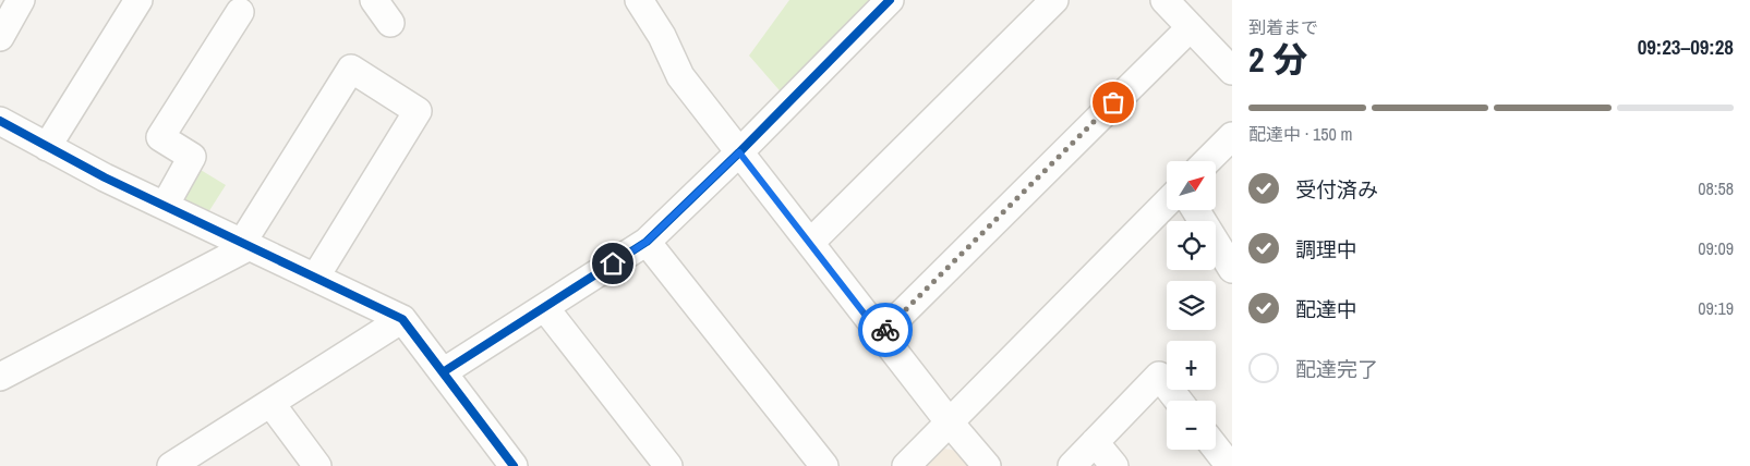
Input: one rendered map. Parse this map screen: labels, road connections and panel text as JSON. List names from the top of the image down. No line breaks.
{"north":"top right","page":{"heading":["2 分","到着まで","09:23–09:28"],"bar":"配達中 · 150 m","list":[["受付済み","08:58"],["調理中","09:09"],["配達中","09:19"],"配達完了"],"map_buttons":["+","−"]}}
